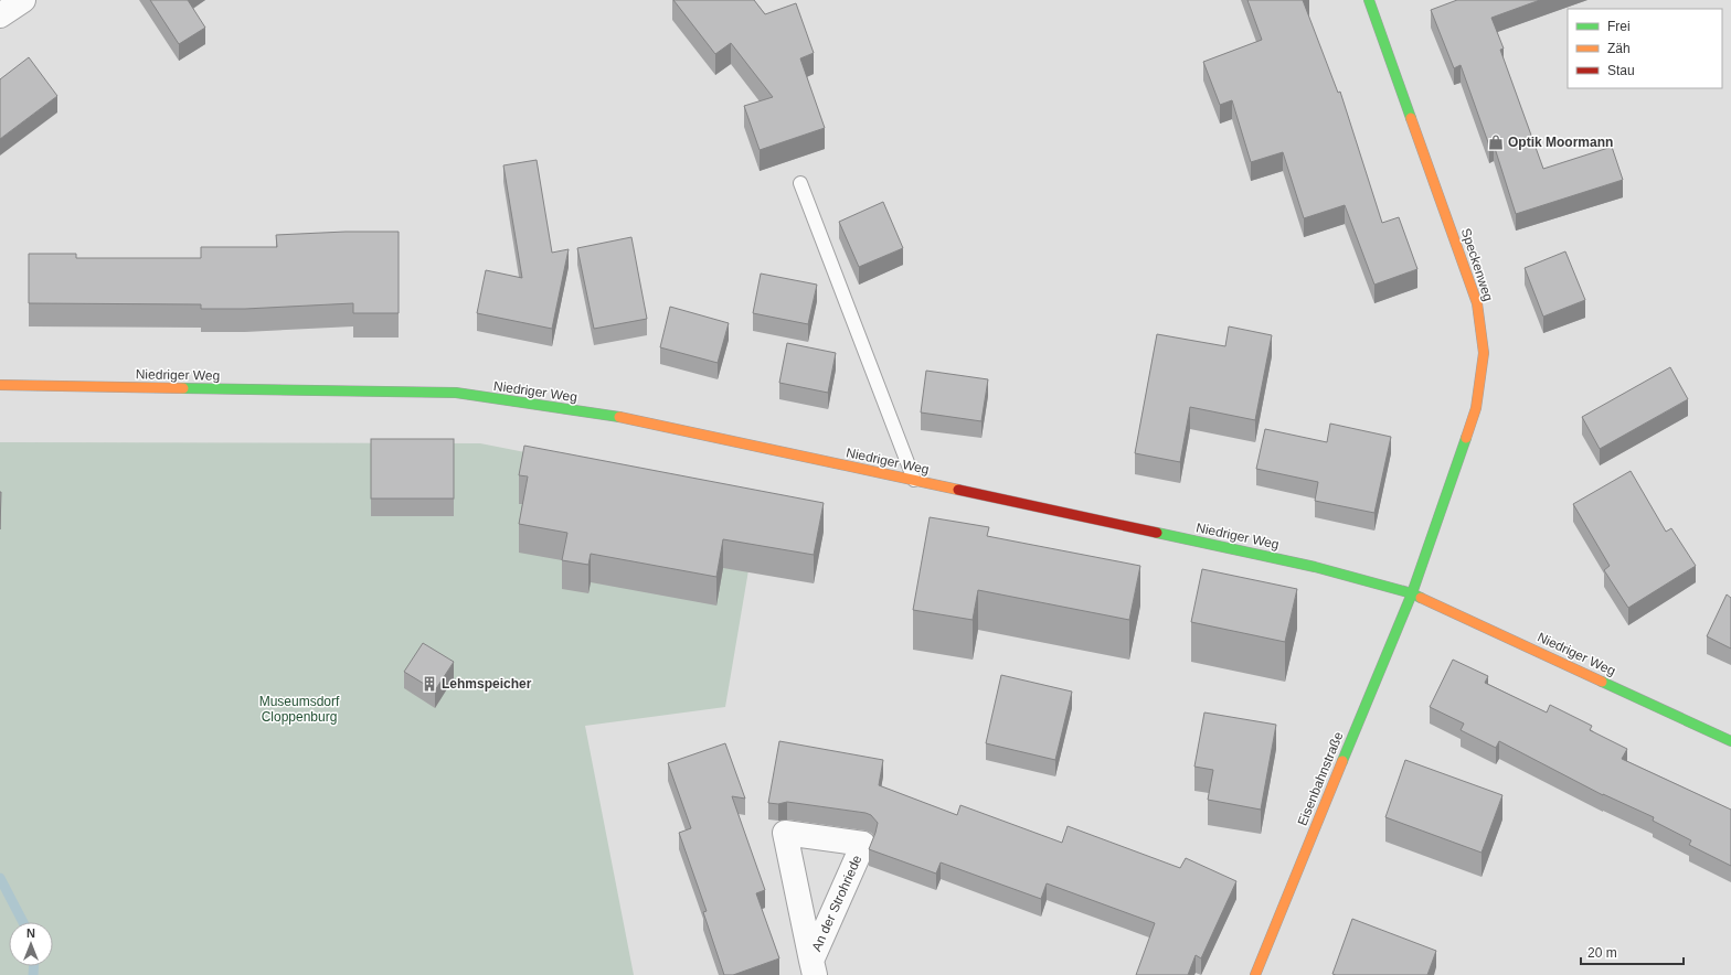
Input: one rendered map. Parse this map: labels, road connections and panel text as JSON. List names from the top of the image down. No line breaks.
{"streets":{"street":["Speckenweg","Niedriger Weg","Eisenbahnstraße","An der Strohriede"]},"crossings":[["Speckenweg","Niedriger Weg"],["Speckenweg","Eisenbahnstraße"],["Niedriger Weg","Eisenbahnstraße"]],"parks":["Museumsdorf Cloppenburg"],"places":{"shop":["Optik Moormann"],"building":["Lehmspeicher"]},"legend":["Frei","Zäh","Stau"],"scale_bar":"20 m","north":"top"}
